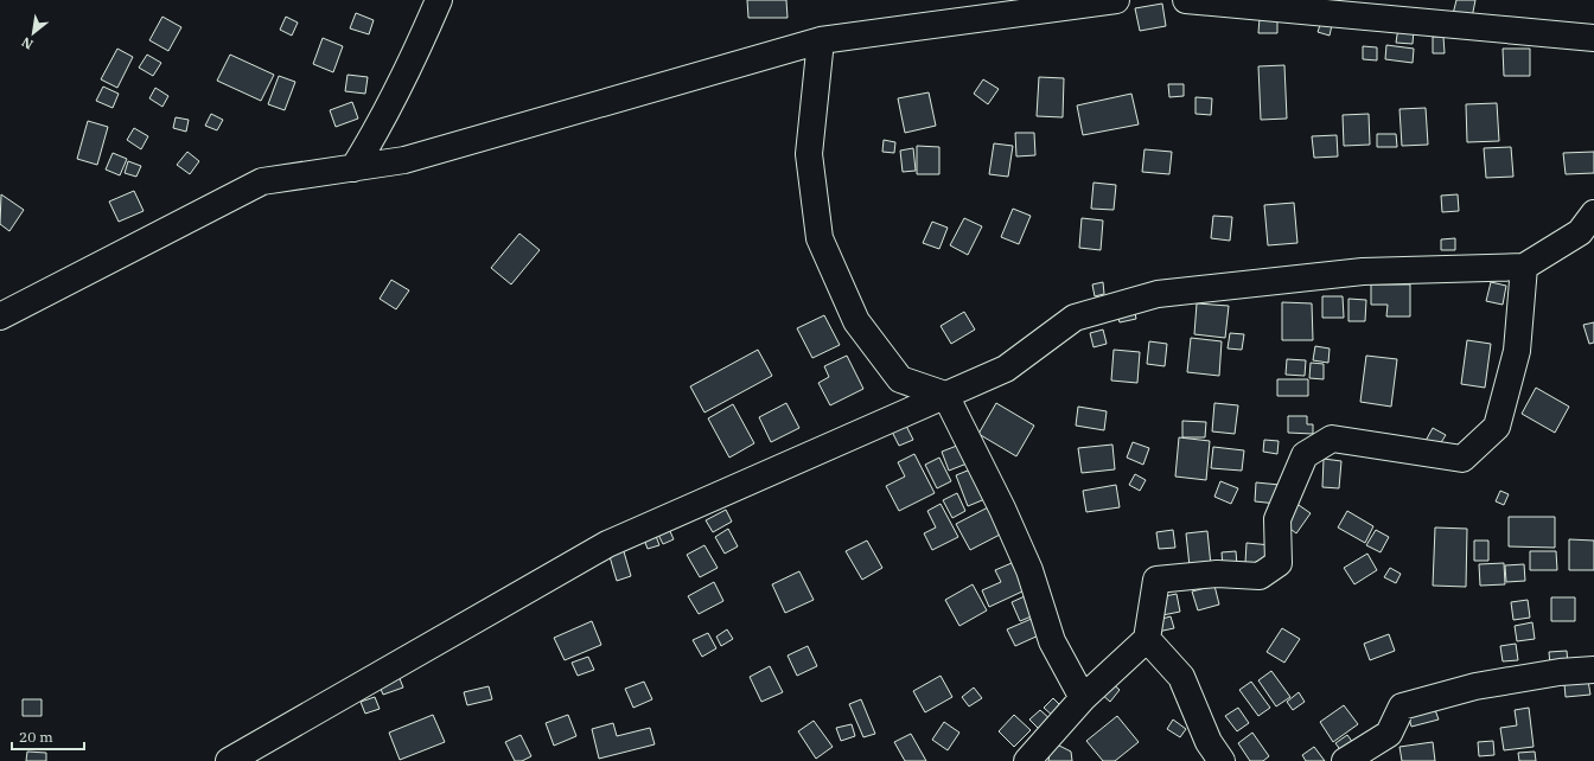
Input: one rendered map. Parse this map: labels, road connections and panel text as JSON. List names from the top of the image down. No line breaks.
{"scale_bar":"20 m","north":"bottom left"}
